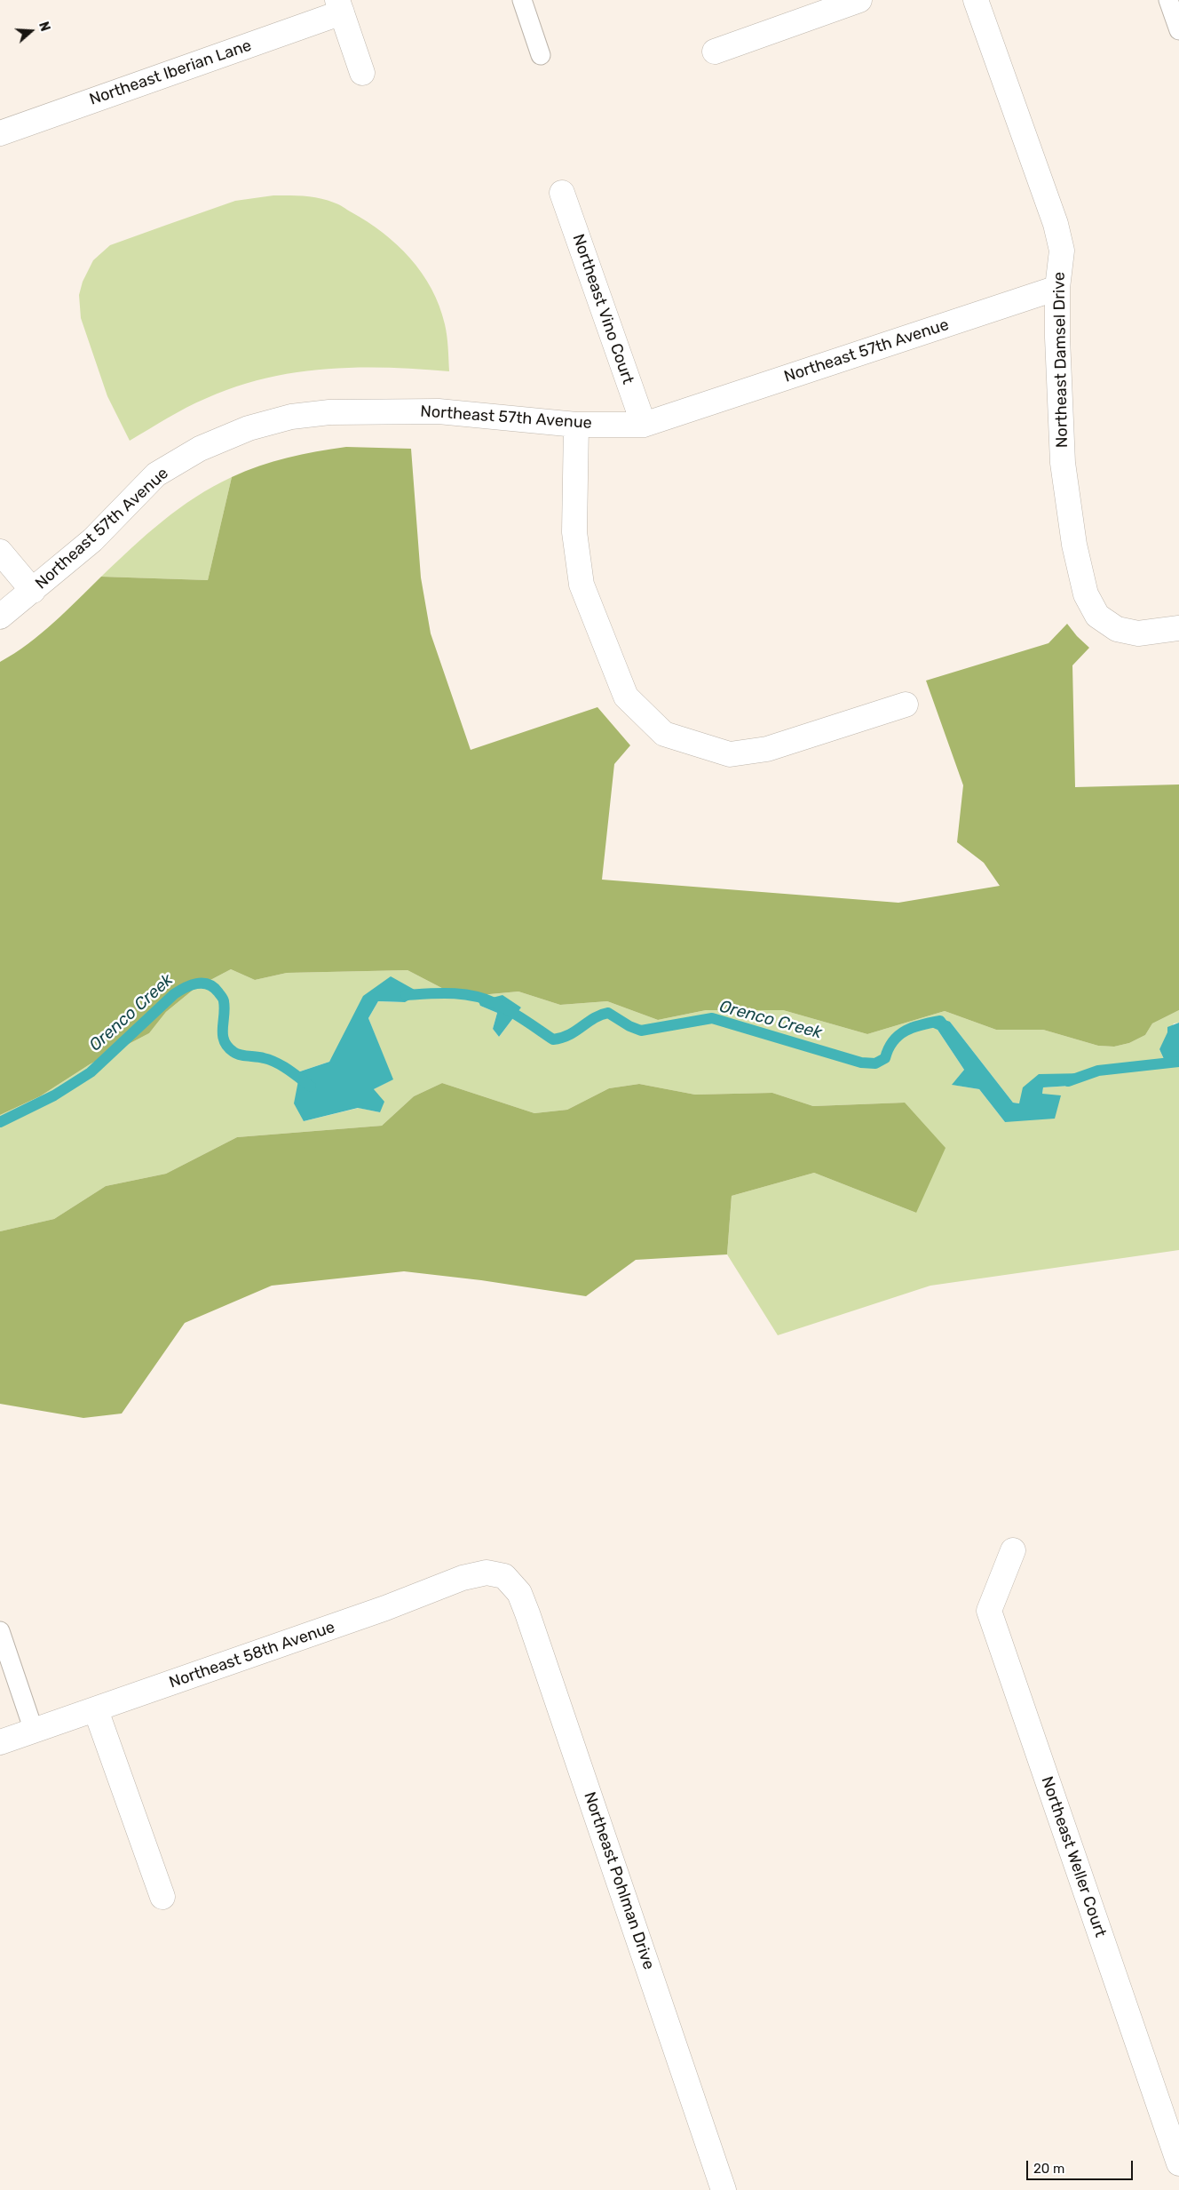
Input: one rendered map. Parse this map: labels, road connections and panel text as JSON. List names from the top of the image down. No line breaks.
{"streets":{"street":["Northeast Iberian Lane","Northeast Vino Court","Northeast 57th Avenue","Northeast Damsel Drive","Northeast 58th Avenue","Northeast Weller Court","Northeast Pohlman Drive"]},"crossings":[["Northeast Vino Court","Northeast 57th Avenue"],["Northeast 57th Avenue","Northeast Damsel Drive"],["Northeast 58th Avenue","Northeast Pohlman Drive"]],"water":["Orenco Creek"],"scale_bar":"20 m","north":"right"}
